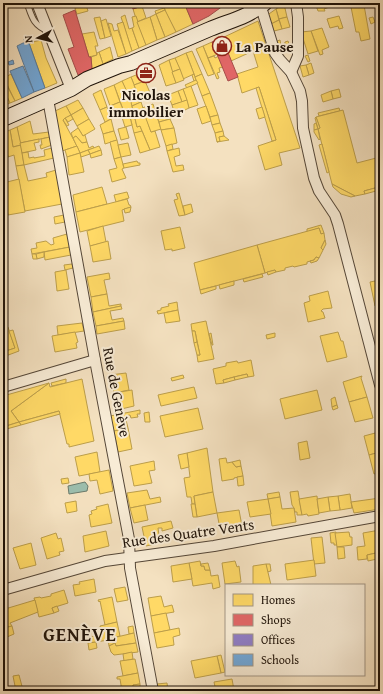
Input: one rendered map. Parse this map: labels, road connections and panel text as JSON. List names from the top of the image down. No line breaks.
{"streets":{"street":["Rue de Genève","Rue des Quatre Vents"]},"crossings":[["Rue de Genève","Rue des Quatre Vents"]],"districts":["GENÈVE"],"places":{"shop":["La Pause"],"office":["Nicolas immobilier"]},"legend":["Homes","Shops","Offices","Schools"],"north":"left"}
